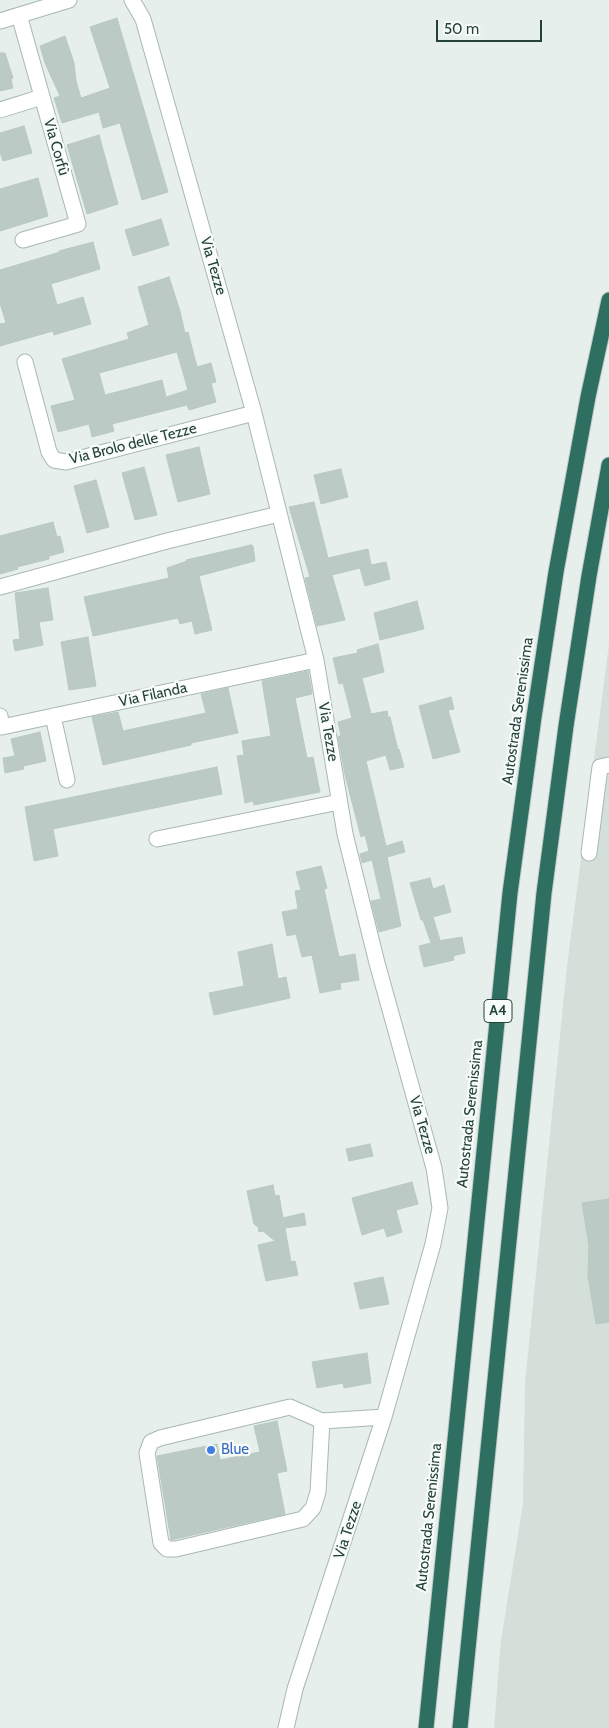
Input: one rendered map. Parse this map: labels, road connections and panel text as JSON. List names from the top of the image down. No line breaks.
{"streets":{"highway":["Autostrada Serenissima","A4"],"street":["Via Corfù","Via Tezze","Via Brolo delle Tezze","Via Filanda"]},"crossings":[["Via Tezze","Via Brolo delle Tezze"],["Via Tezze","Via Filanda"]],"places":["Blue"],"scale_bar":"50 m"}
